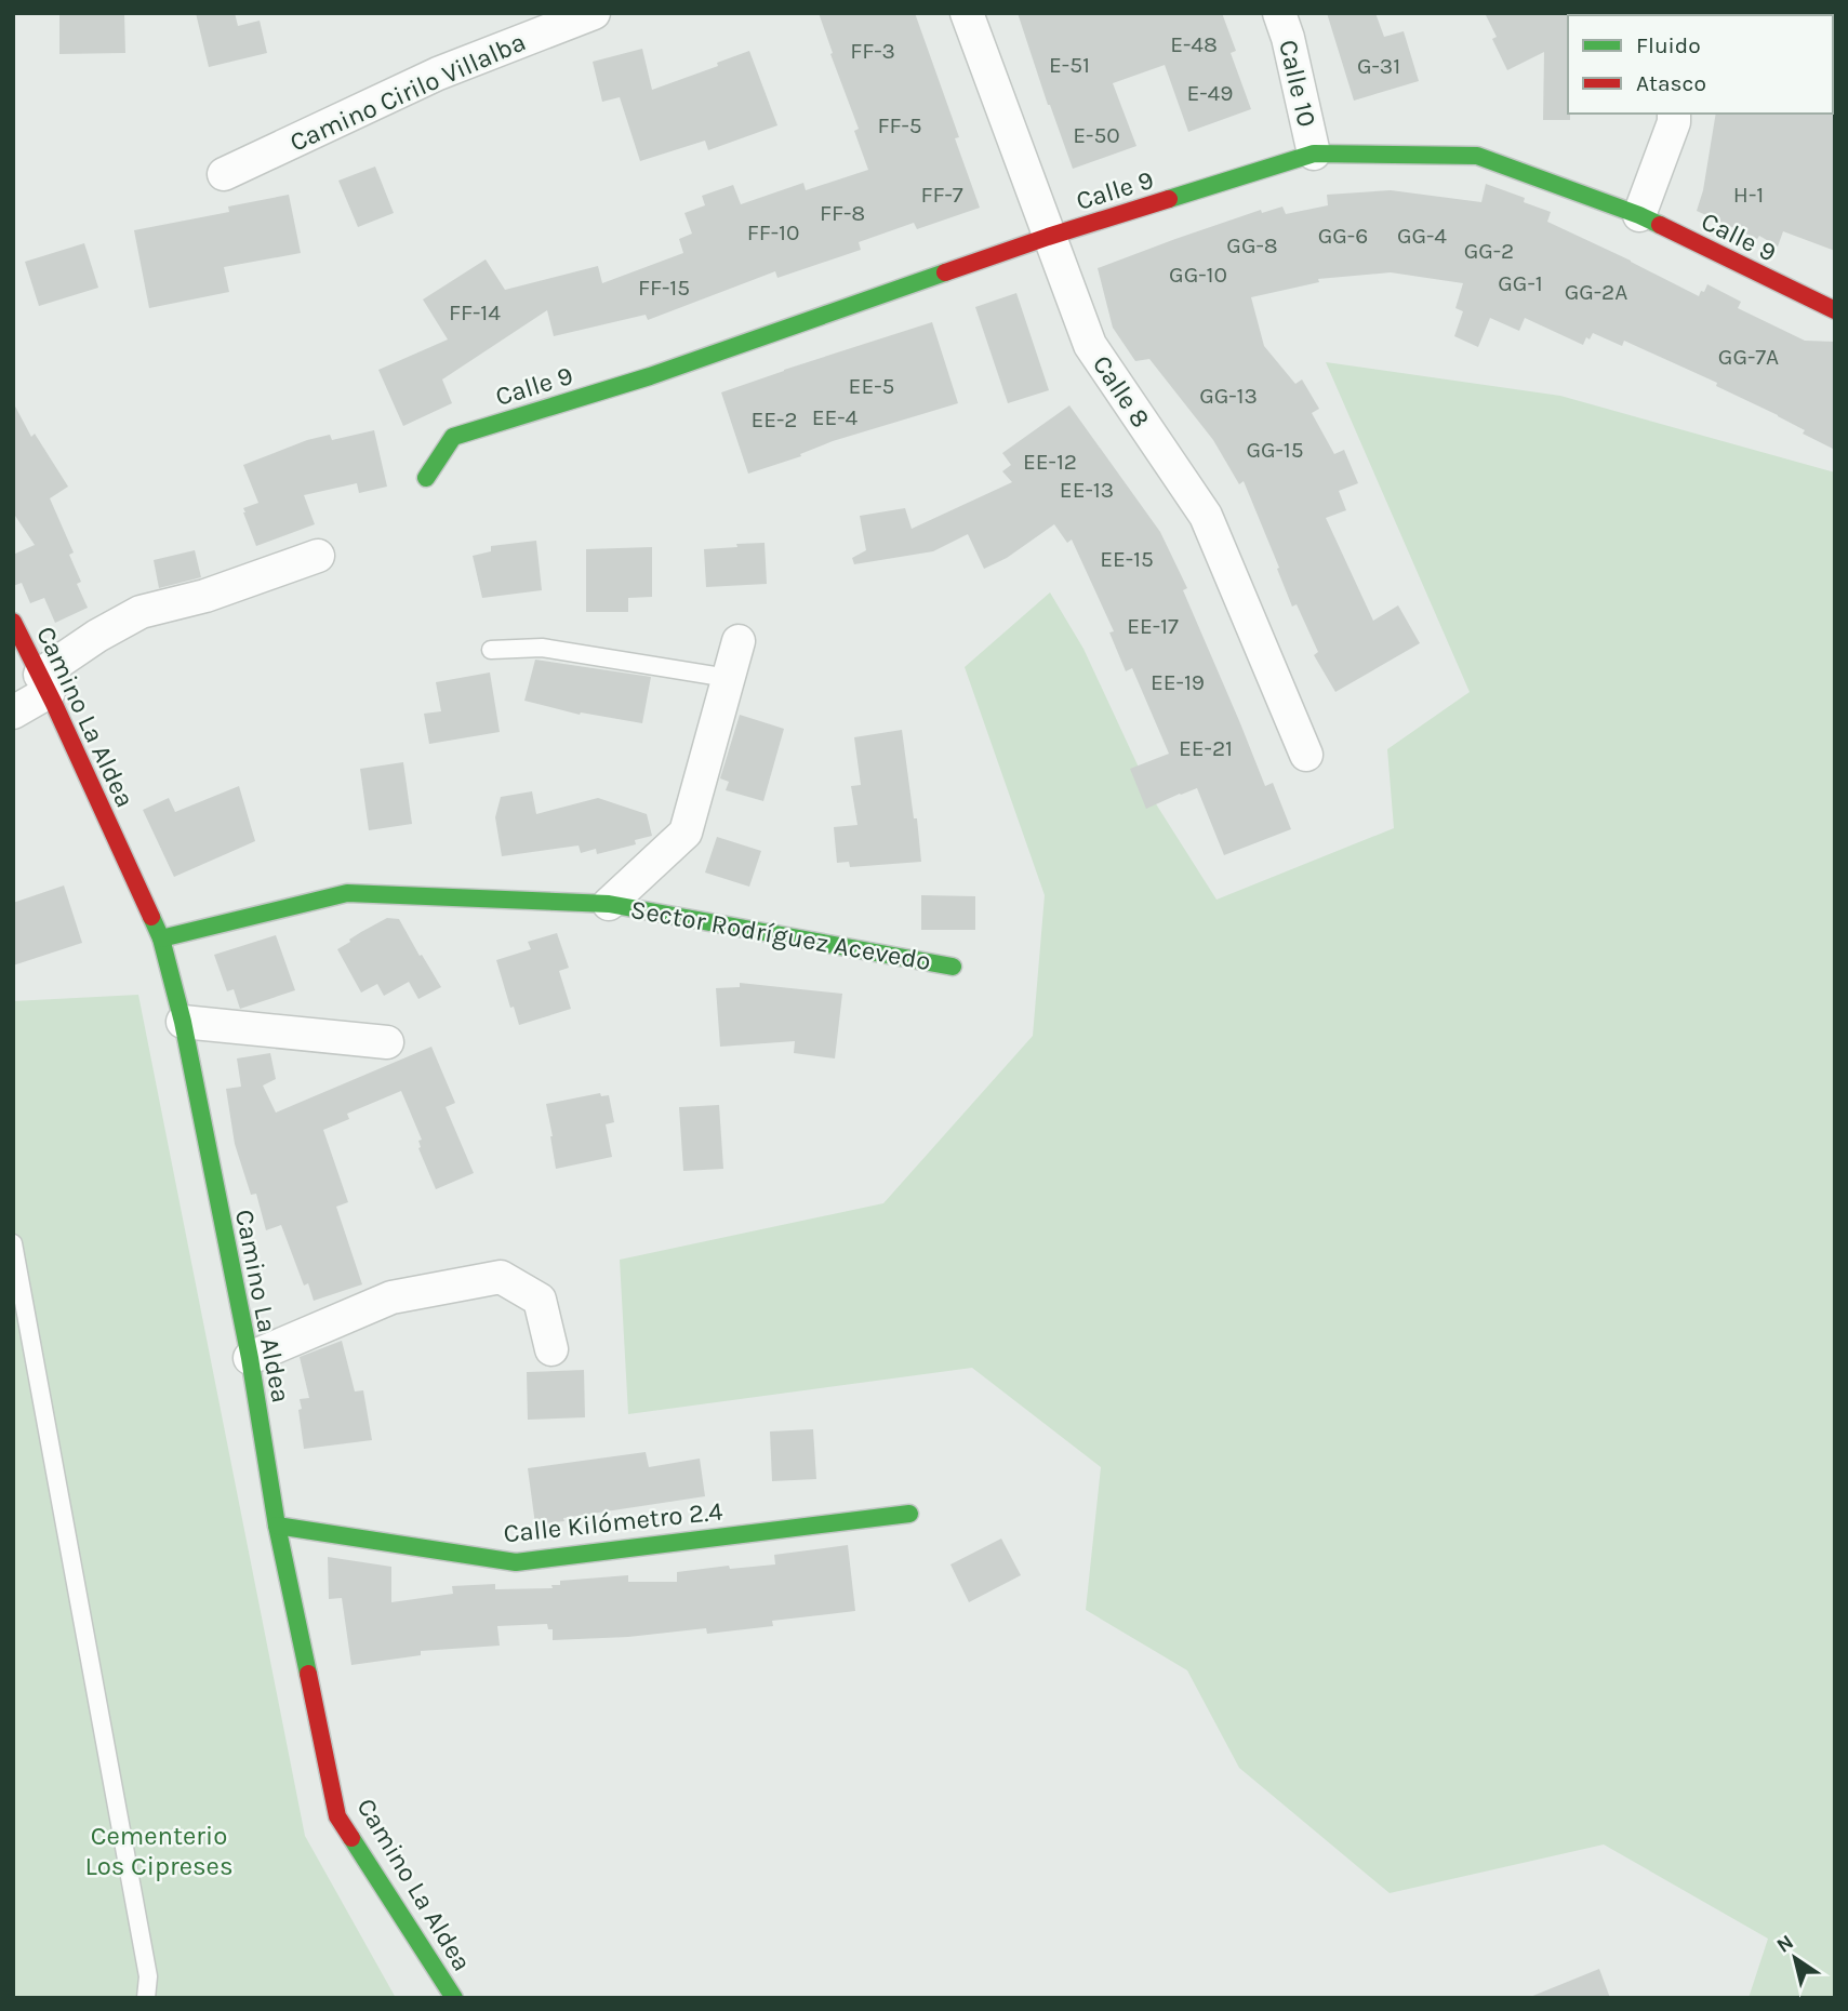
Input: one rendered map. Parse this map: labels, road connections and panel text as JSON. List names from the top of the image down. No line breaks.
{"streets":{"street":["Calle 10","Camino Cirilo Villalba","Calle 9","Calle 8","Camino La Aldea","Sector Rodríguez Acevedo","Calle Kilómetro 2.4"]},"crossings":[["Calle 10","Calle 9"],["Calle 9","Calle 8"],["Camino La Aldea","Sector Rodríguez Acevedo"],["Camino La Aldea","Calle Kilómetro 2.4"]],"parks":["Cementerio Los Cipreses"],"house_numbers":["E-48","FF-3","E-51","G-31","E-49","FF-5","E-50","FF-7","H-1","FF-8","FF-10","GG-6","GG-4","GG-8","GG-2","GG-10","GG-1","FF-15","GG-2A","FF-14","GG-7A","EE-5","GG-13","EE-4","EE-2","GG-15","EE-12","EE-13","EE-15","EE-17","EE-19","EE-21"],"legend":["Fluido","Atasco"],"north":"top left"}
